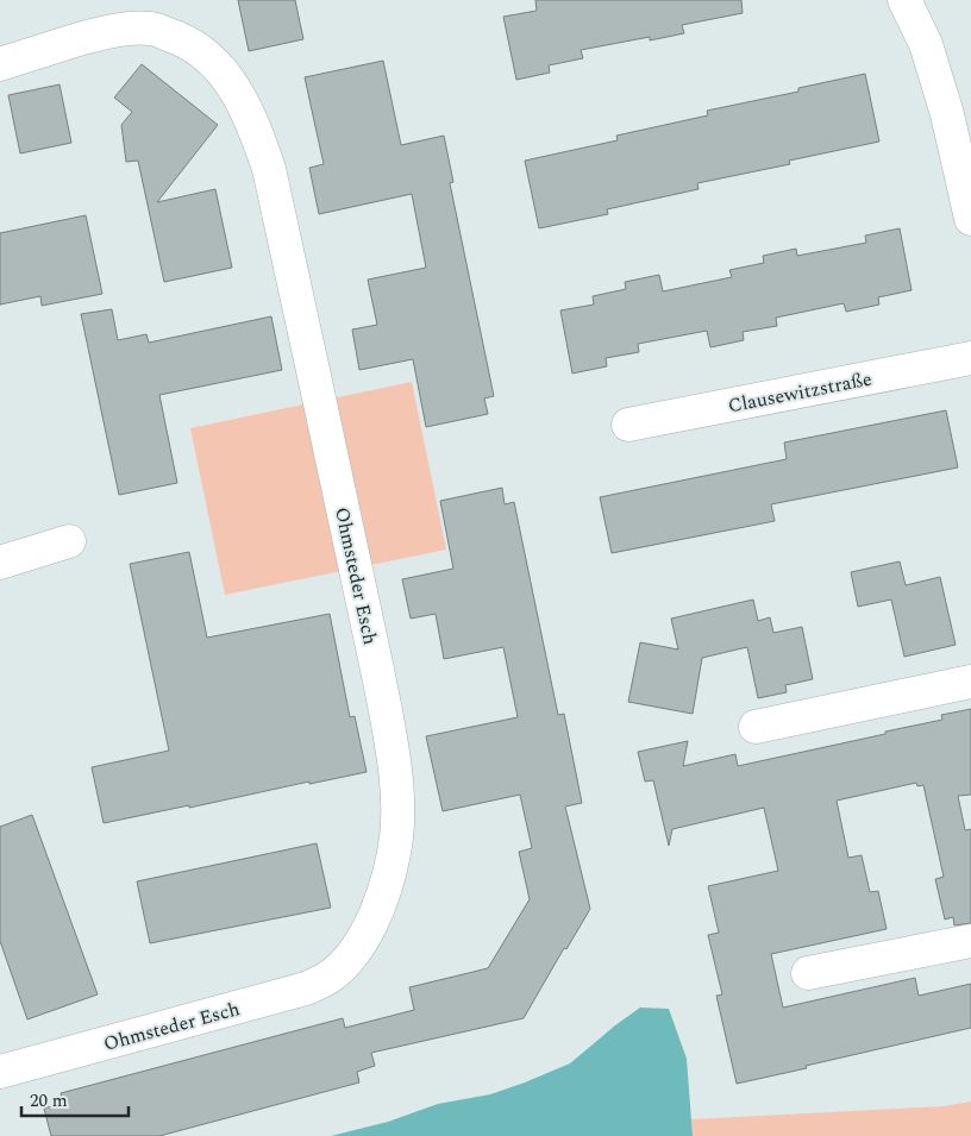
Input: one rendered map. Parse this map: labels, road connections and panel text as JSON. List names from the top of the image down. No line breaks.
{"streets":{"street":["Clausewitzstraße","Ohmsteder Esch"]},"scale_bar":"20 m"}
